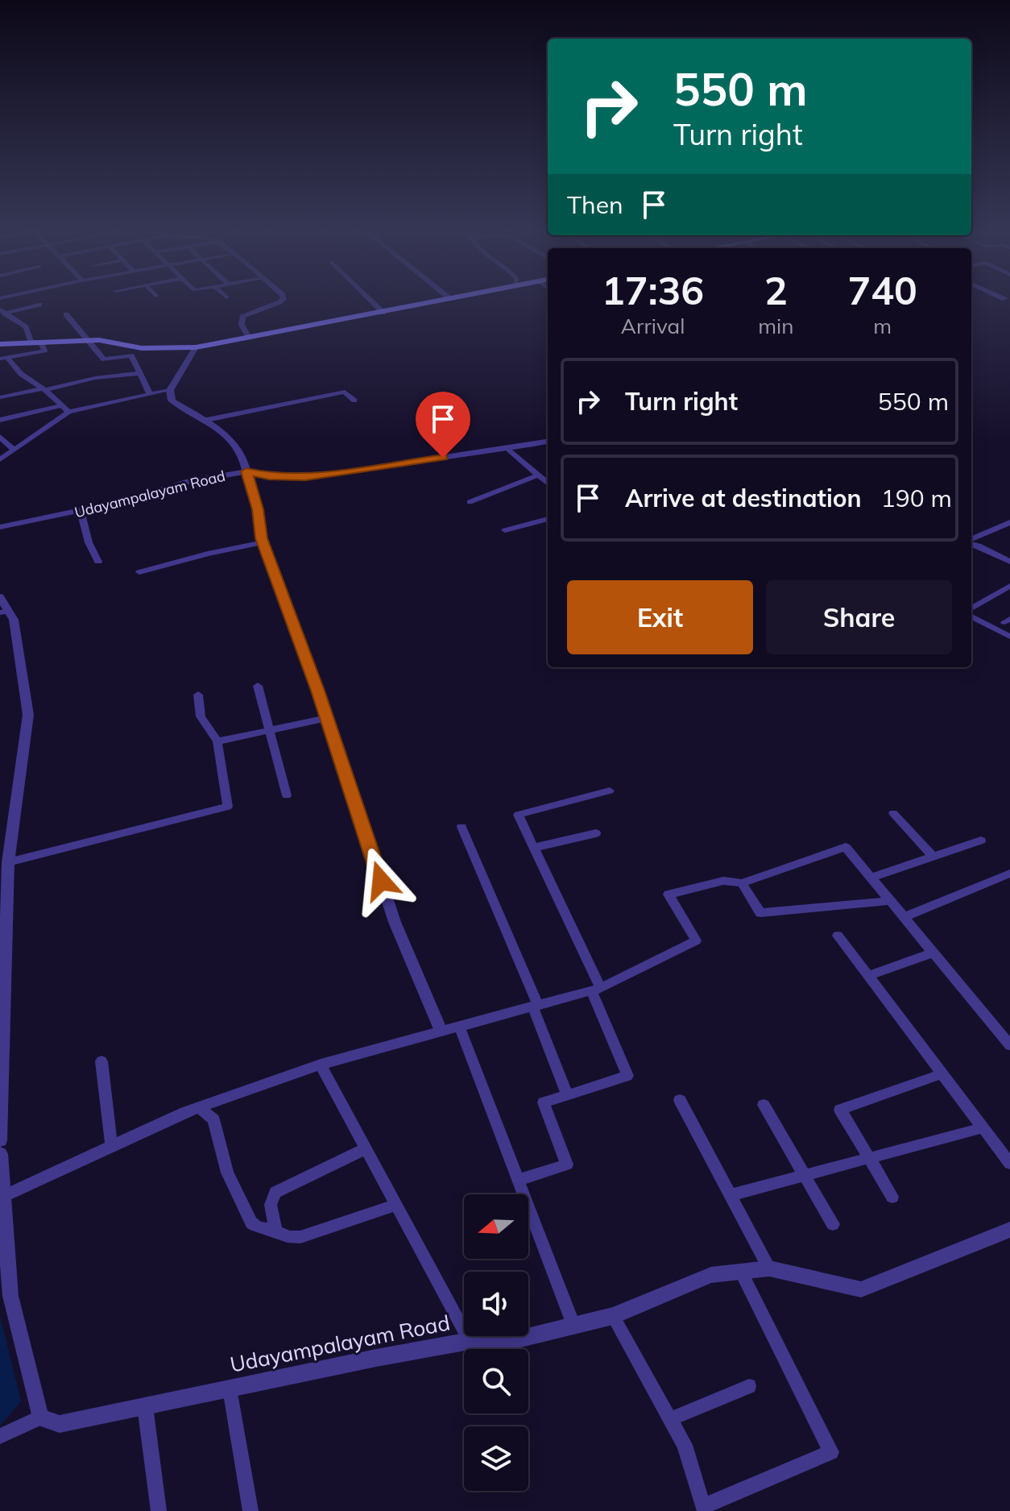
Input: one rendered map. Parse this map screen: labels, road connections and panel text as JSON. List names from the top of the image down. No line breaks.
{"streets":{"street":["Udayampalayam Road"]},"north":"left","page":{"turn":["550 m","Turn right"],"then":"Then","eta":["17:36","Arrival","2","min","740","m"],"list":[{"name":"Turn right","value":"550 m"},{"name":"Arrive at destination","value":"190 m"}],"buttons":["Exit","Share"]}}
